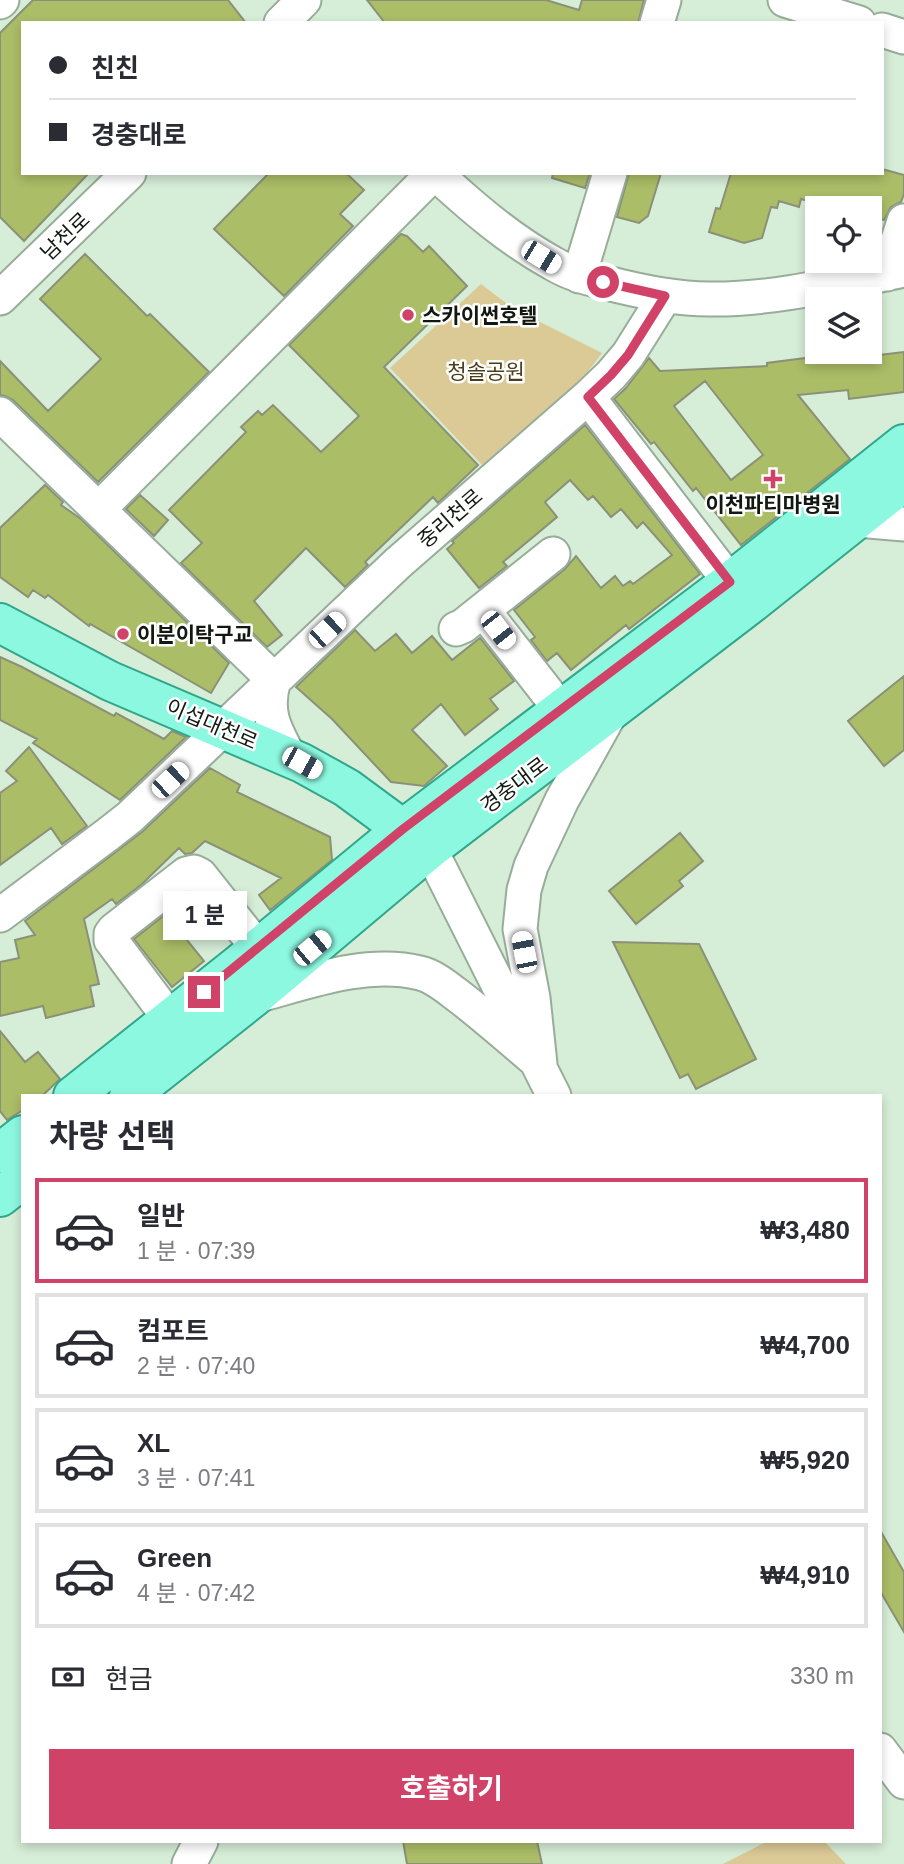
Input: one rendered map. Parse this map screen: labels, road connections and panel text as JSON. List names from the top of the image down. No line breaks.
{"streets":{"main road":["이섭대천로","경충대로"],"street":["남천로","중리천로"]},"crossings":[["중리천로","이섭대천로"],["이섭대천로","경충대로"]],"parks":["청솔공원"],"places":{"other":["스카이썬호텔","이분이탁구교"],"health":["이천파티마병원"]},"page":{"banner":["친친","경충대로"],"bubble":"1 분","heading":"차량 선택","list":[{"name":"일반","note":"1 분 · 07:39","value":"₩3,480"},{"name":"컴포트","note":"2 분 · 07:40","value":"₩4,700"},{"name":"XL","note":"3 분 · 07:41","value":"₩5,920"},{"name":"Green","note":"4 분 · 07:42","value":"₩4,910"}],"pay":["현금","330 m"],"buttons":"호출하기"}}
